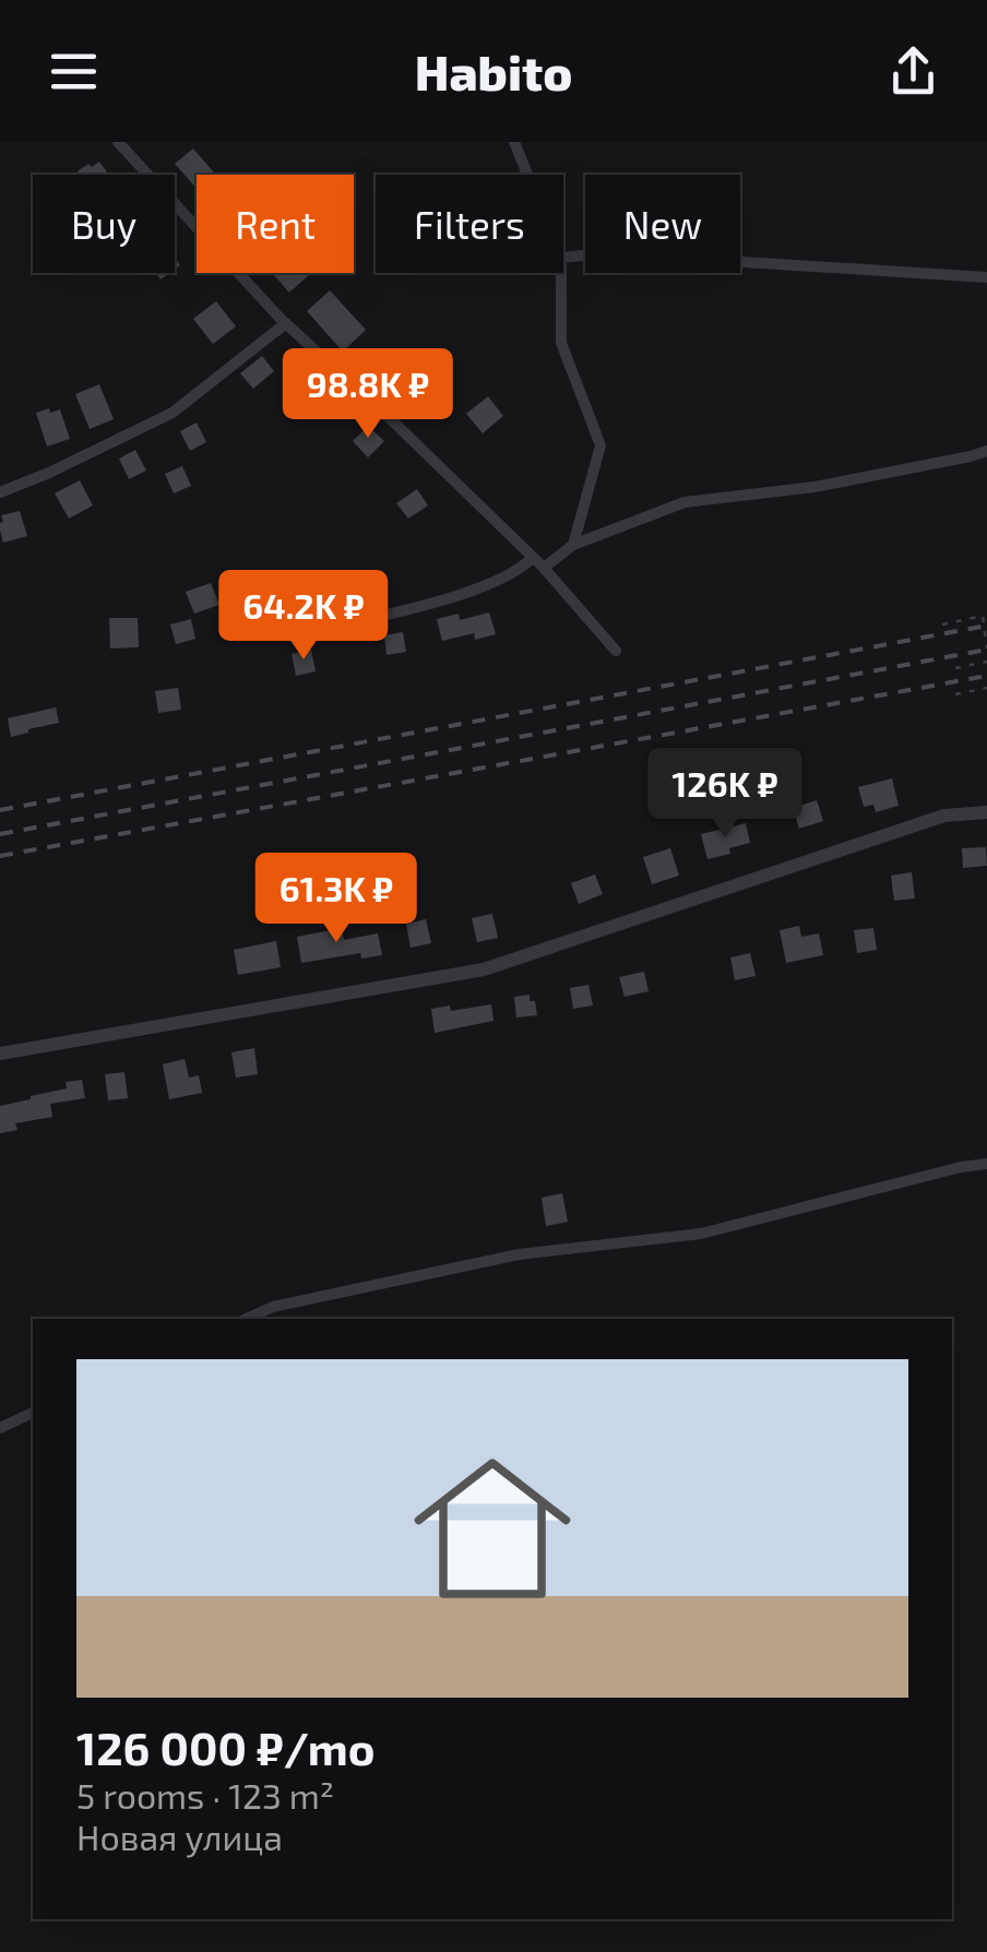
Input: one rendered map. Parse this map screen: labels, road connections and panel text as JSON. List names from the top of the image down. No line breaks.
{"page":{"header":"Habito","chip":["Buy","Rent","Filters","New"],"price":["98.8K ₽","64.2K ₽","126K ₽","61.3K ₽"],"list":[{"name":"126 000 ₽/mo","note":"5 rooms · 123 m² · Новая улица"}]}}
